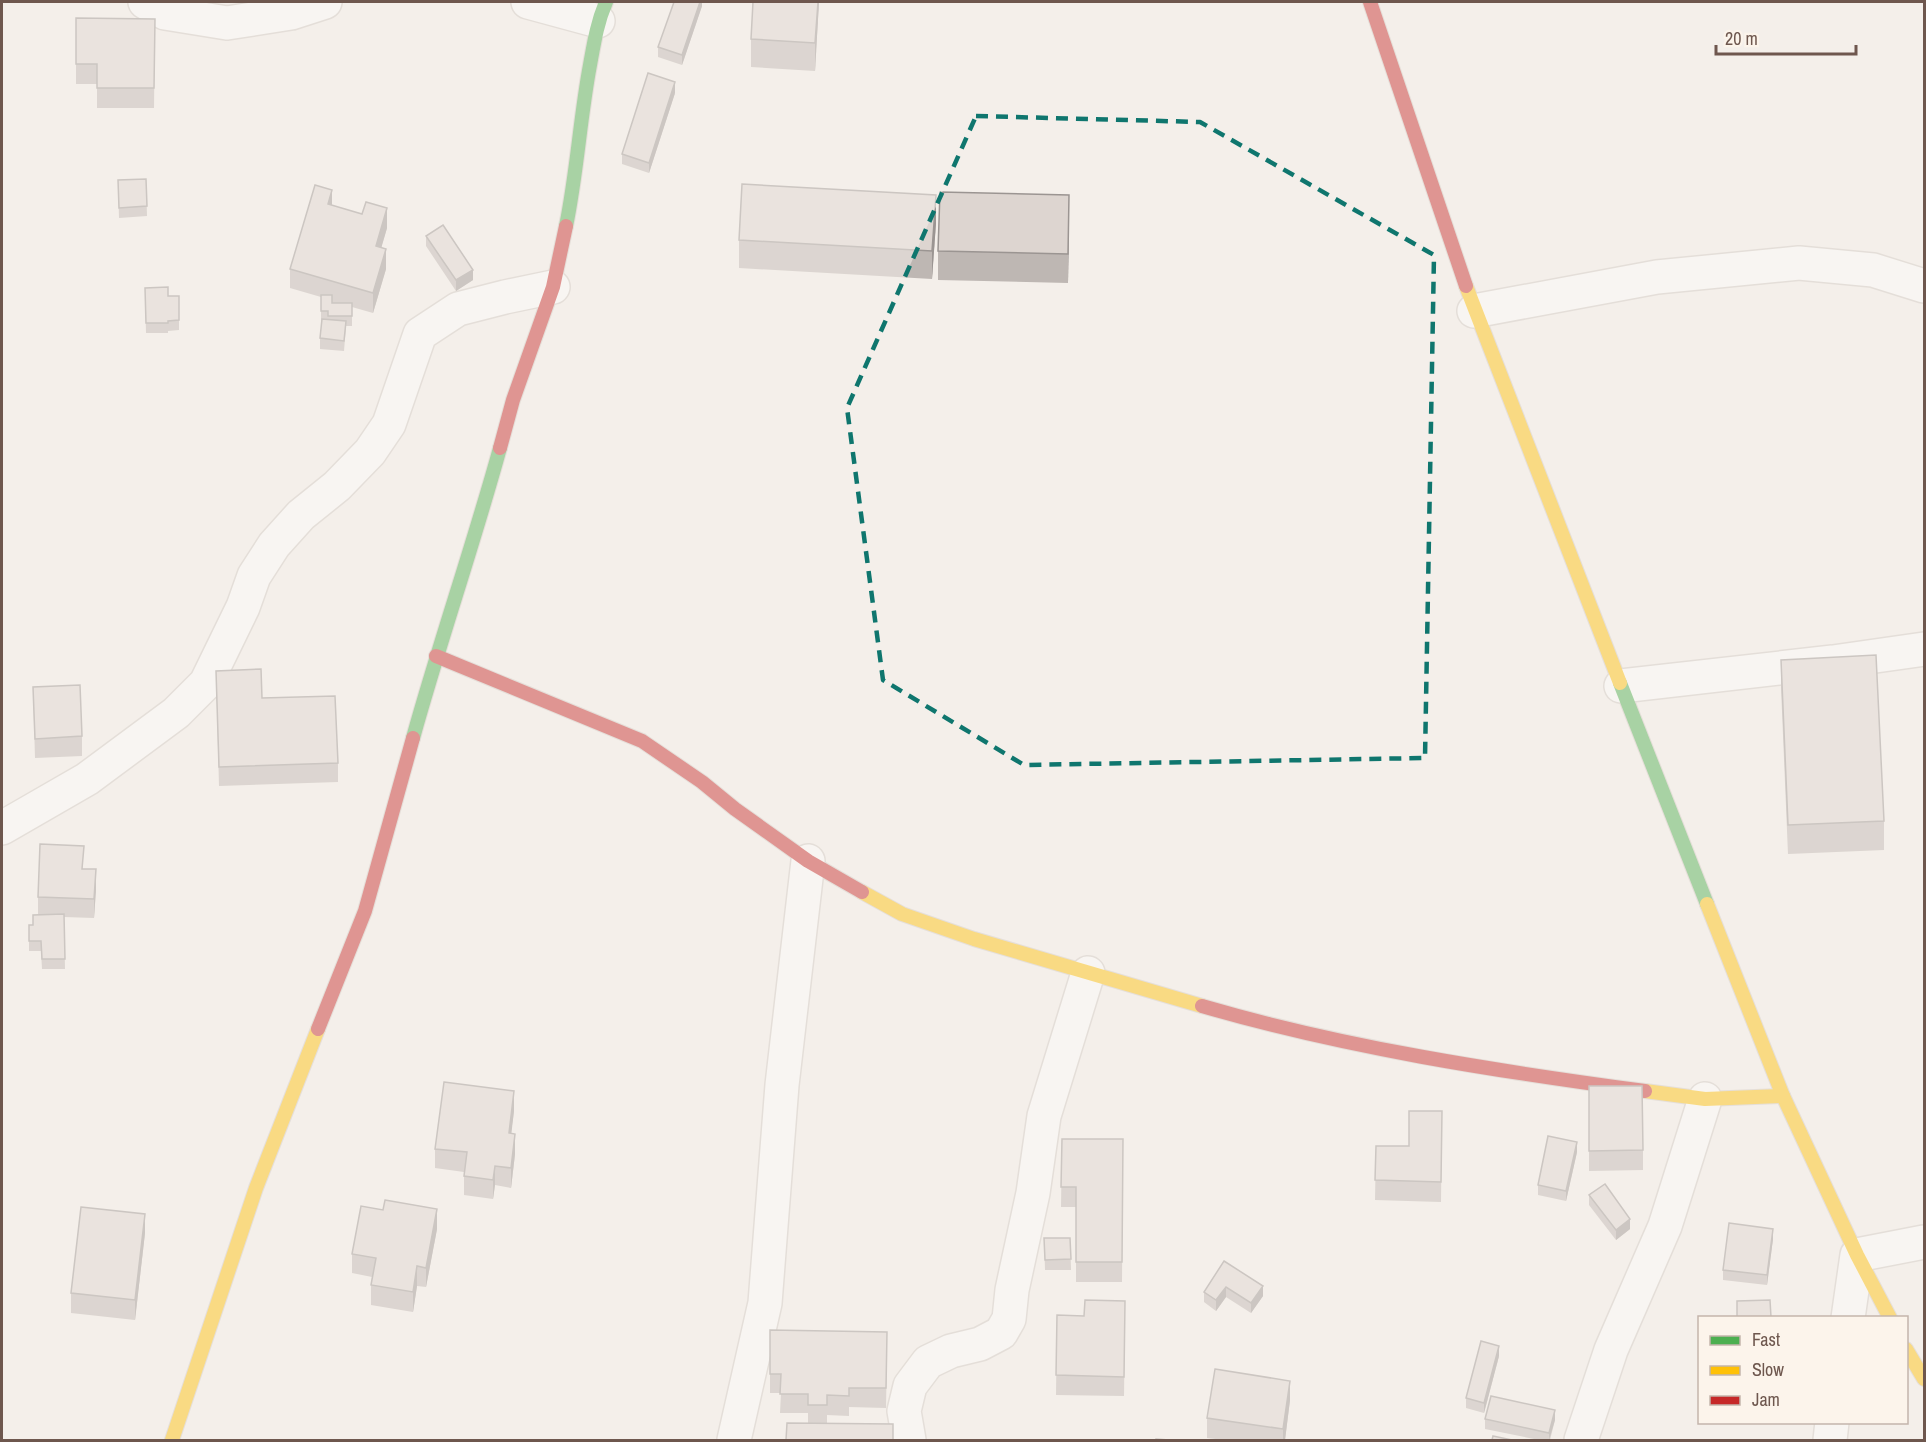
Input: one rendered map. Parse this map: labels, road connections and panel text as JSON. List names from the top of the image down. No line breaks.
{"legend":["Fast","Slow","Jam"],"scale_bar":"20 m"}
